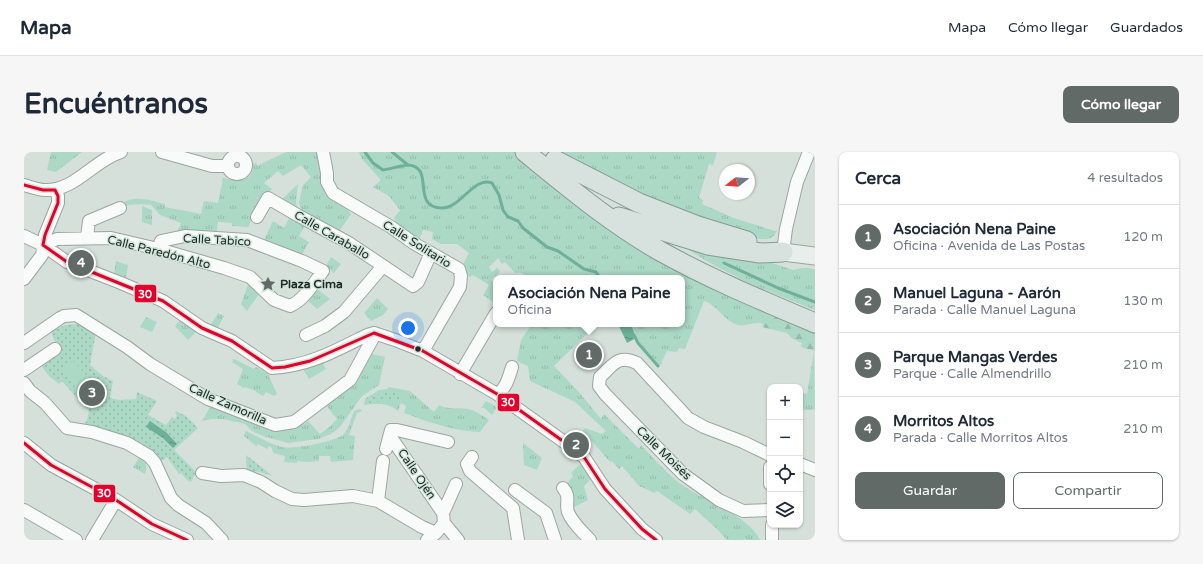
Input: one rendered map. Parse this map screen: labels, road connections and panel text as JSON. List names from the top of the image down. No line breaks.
{"streets":{"street":["Calle Caraballo","Calle Tabico","Calle Solitario","Calle Paredón Alto","Calle Zamorilla","Calle Moisés","Calle Ojén"]},"crossings":[["Calle Caraballo","Calle Solitario"],["Calle Tabico","Calle Paredón Alto"]],"places":{"place":["Plaza Cima"]},"lines":["transit line 30"],"north":"left","page":{"header":"Mapa","nav":["Mapa","Cómo llegar","Guardados"],"buttons":["Cómo llegar",["Guardar","Compartir"]],"title":"Encuéntranos","heading":["Cerca","4 resultados"],"list":[{"mark":"1","name":"Asociación Nena Paine","note":"Oficina · Avenida de Las Postas","value":"120 m"},{"mark":"2","name":"Manuel Laguna - Aarón","note":"Parada · Calle Manuel Laguna","value":"130 m"},{"mark":"3","name":"Parque Mangas Verdes","note":"Parque · Calle Almendrillo","value":"210 m"},{"mark":"4","name":"Morritos Altos","note":"Parada · Calle Morritos Altos","value":"210 m"}],"pins":["4","1","3","2"],"popup":["Asociación Nena Paine","Oficina"],"map_buttons":["+","−"]}}
